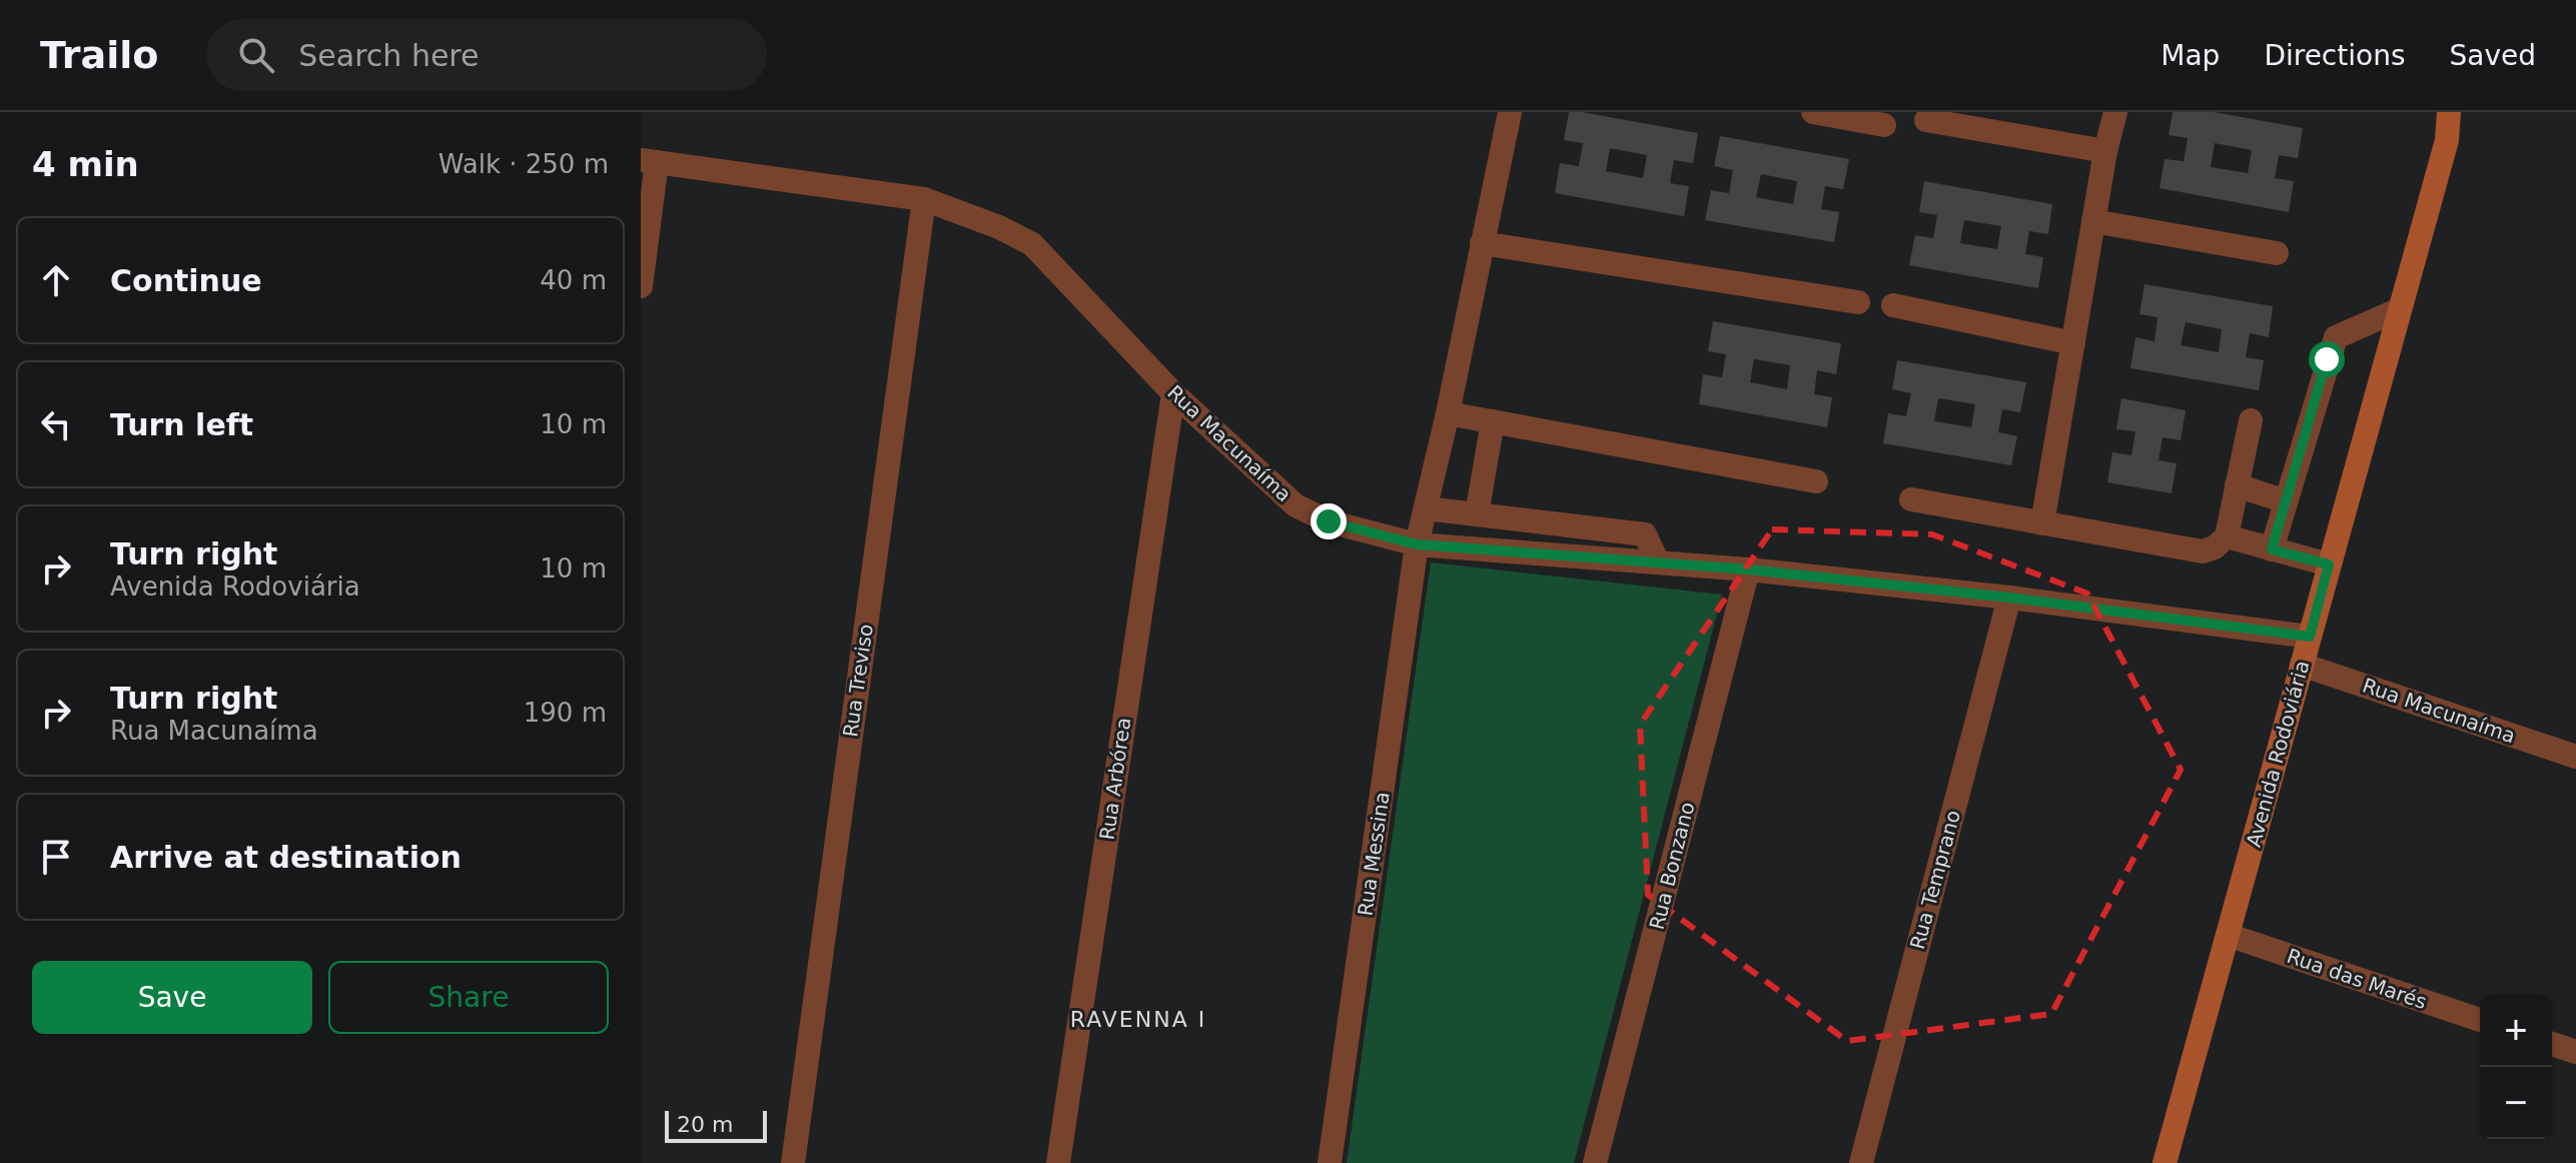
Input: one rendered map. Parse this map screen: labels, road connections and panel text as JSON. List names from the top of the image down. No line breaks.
{"streets":{"street":["Rua Macunaíma","Rua Treviso","Avenida Rodoviária","Rua Arbórea","Rua Messina","Rua Bonzano","Rua Temprano","Rua das Marés"]},"crossings":[["Rua Macunaíma","Rua Treviso"],["Rua Macunaíma","Avenida Rodoviária"],["Rua Macunaíma","Rua Arbórea"],["Rua Macunaíma","Rua Messina"],["Rua Macunaíma","Rua Bonzano"],["Rua Macunaíma","Rua Temprano"],["Avenida Rodoviária","Rua das Marés"]],"districts":["RAVENNA I"],"scale_bar":"20 m","page":{"header":"Trailo","search":"Search here","nav":["Map","Directions","Saved"],"heading":["4 min","Walk · 250 m"],"list":[["Continue","40 m"],["Turn left","10 m"],["Turn right","Avenida Rodoviária","10 m"],["Turn right","Rua Macunaíma","190 m"],"Arrive at destination"],"buttons":["Save","Share"],"map_buttons":["+","−"],"scale":"20 m"}}
